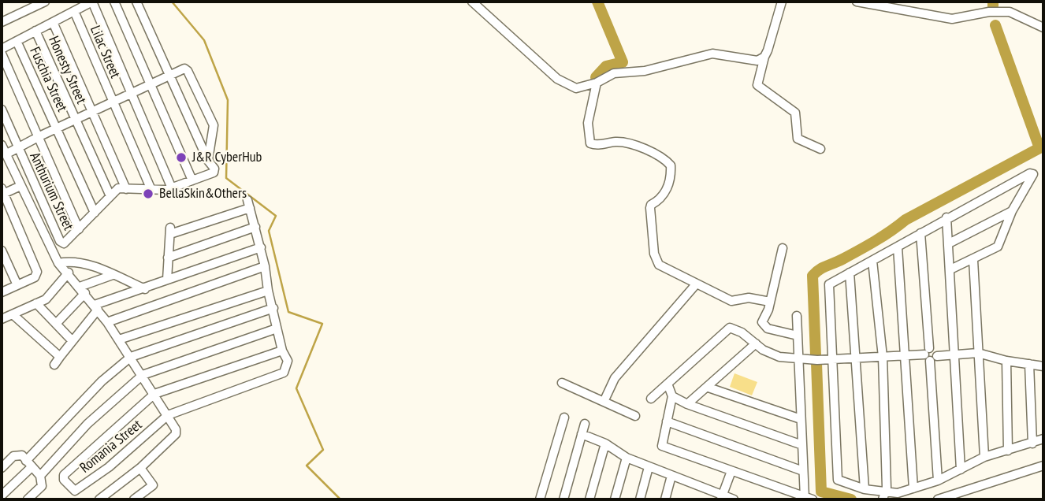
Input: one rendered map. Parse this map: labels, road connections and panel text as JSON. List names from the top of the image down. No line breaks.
{"streets":{"street":["Lilac Street","Honesty Street","Fuschia Street","Anthurium Street","Romania Street"]},"places":["J&R CyberHub","BellaSkin&Others"]}
